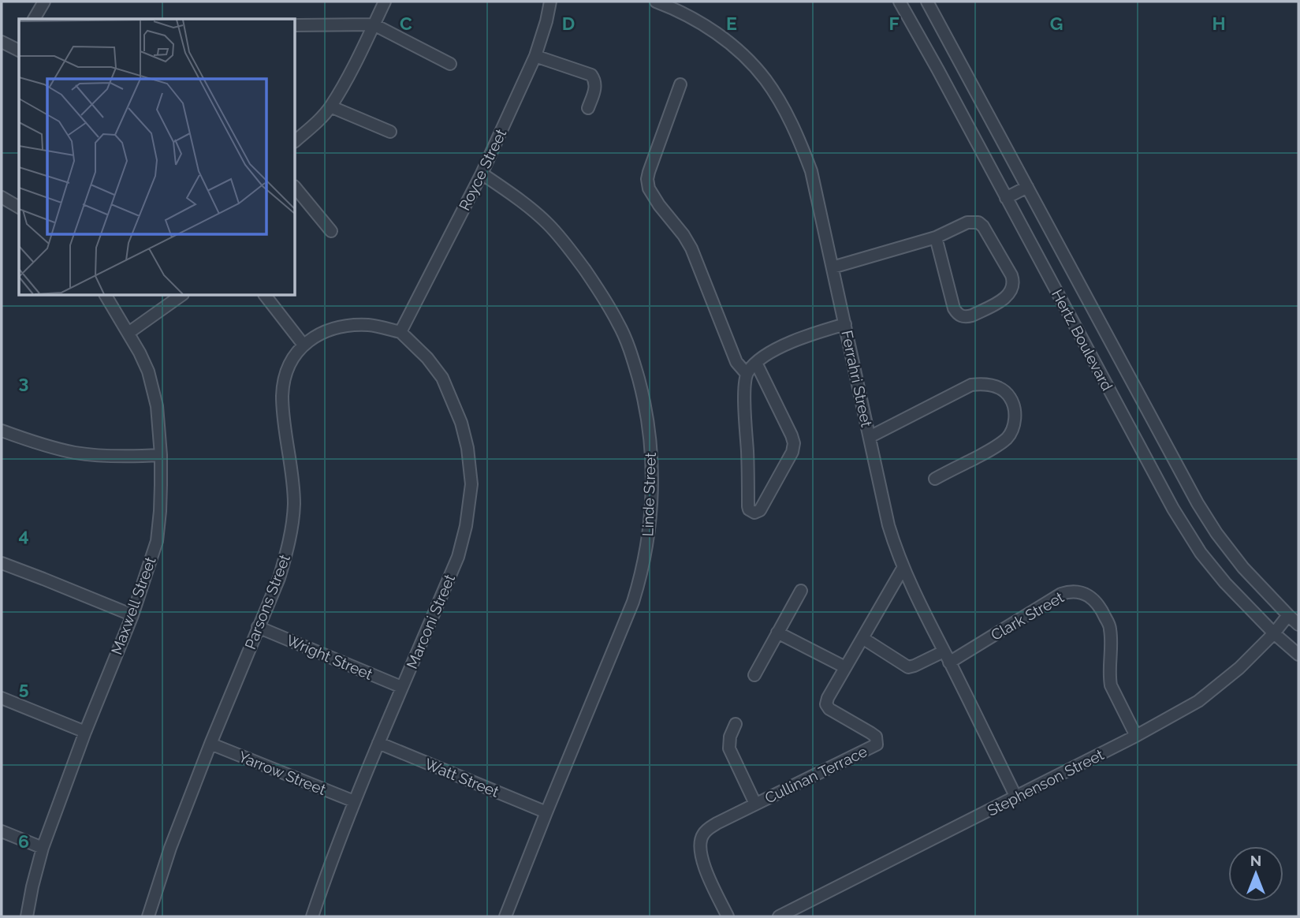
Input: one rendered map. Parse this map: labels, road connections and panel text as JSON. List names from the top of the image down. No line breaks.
{"streets":{"street":["Royce Street","Hertz Boulevard","Ferrahri Street","Linde Street","Parsons Street","Maxwell Street","Clark Street","Marconi Street","Wright Street","Yarrow Street","Cullinan Terrace","Watt Street","Stephenson Street"]},"crossings":[["Royce Street","Linde Street"],["Royce Street","Marconi Street"],["Hertz Boulevard","Stephenson Street"],["Ferrahri Street","Clark Street"],["Ferrahri Street","Stephenson Street"],["Linde Street","Watt Street"],["Parsons Street","Wright Street"],["Parsons Street","Yarrow Street"],["Clark Street","Stephenson Street"],["Marconi Street","Wright Street"],["Marconi Street","Yarrow Street"],["Marconi Street","Watt Street"]],"north":"top","grid":{"columns":["C","D","E","F","G","H"],"rows":["3","4","5","6"]}}
